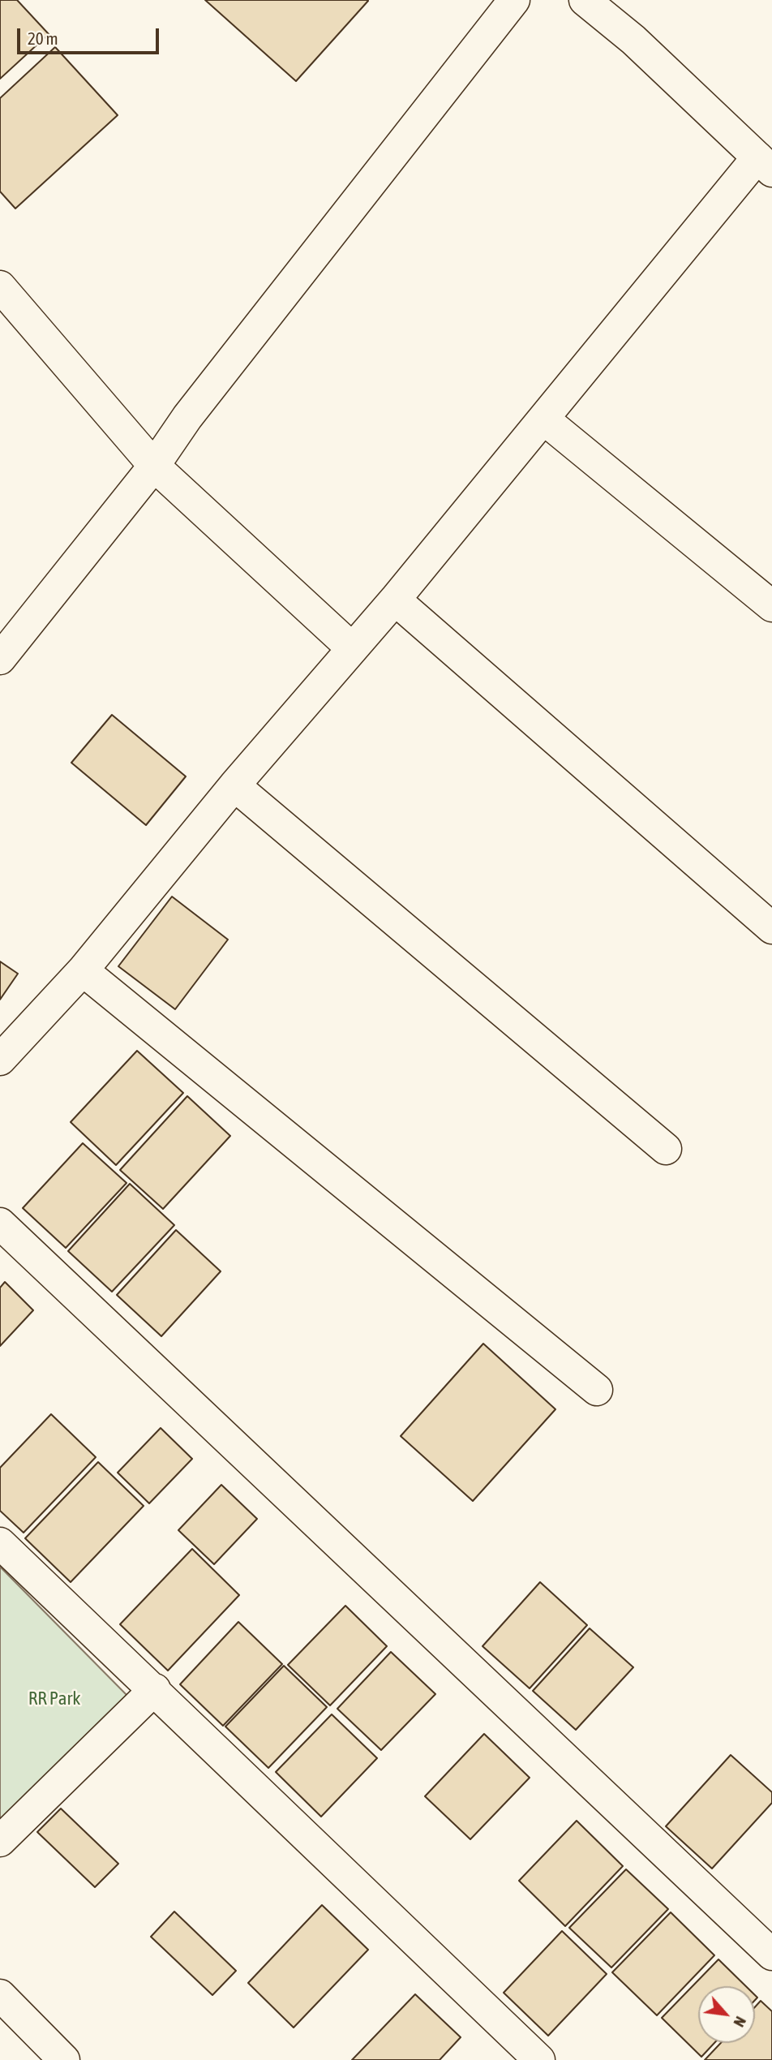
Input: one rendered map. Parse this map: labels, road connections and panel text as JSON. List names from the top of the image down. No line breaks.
{"parks":["RR Park"],"scale_bar":"20 m","north":"bottom right"}
